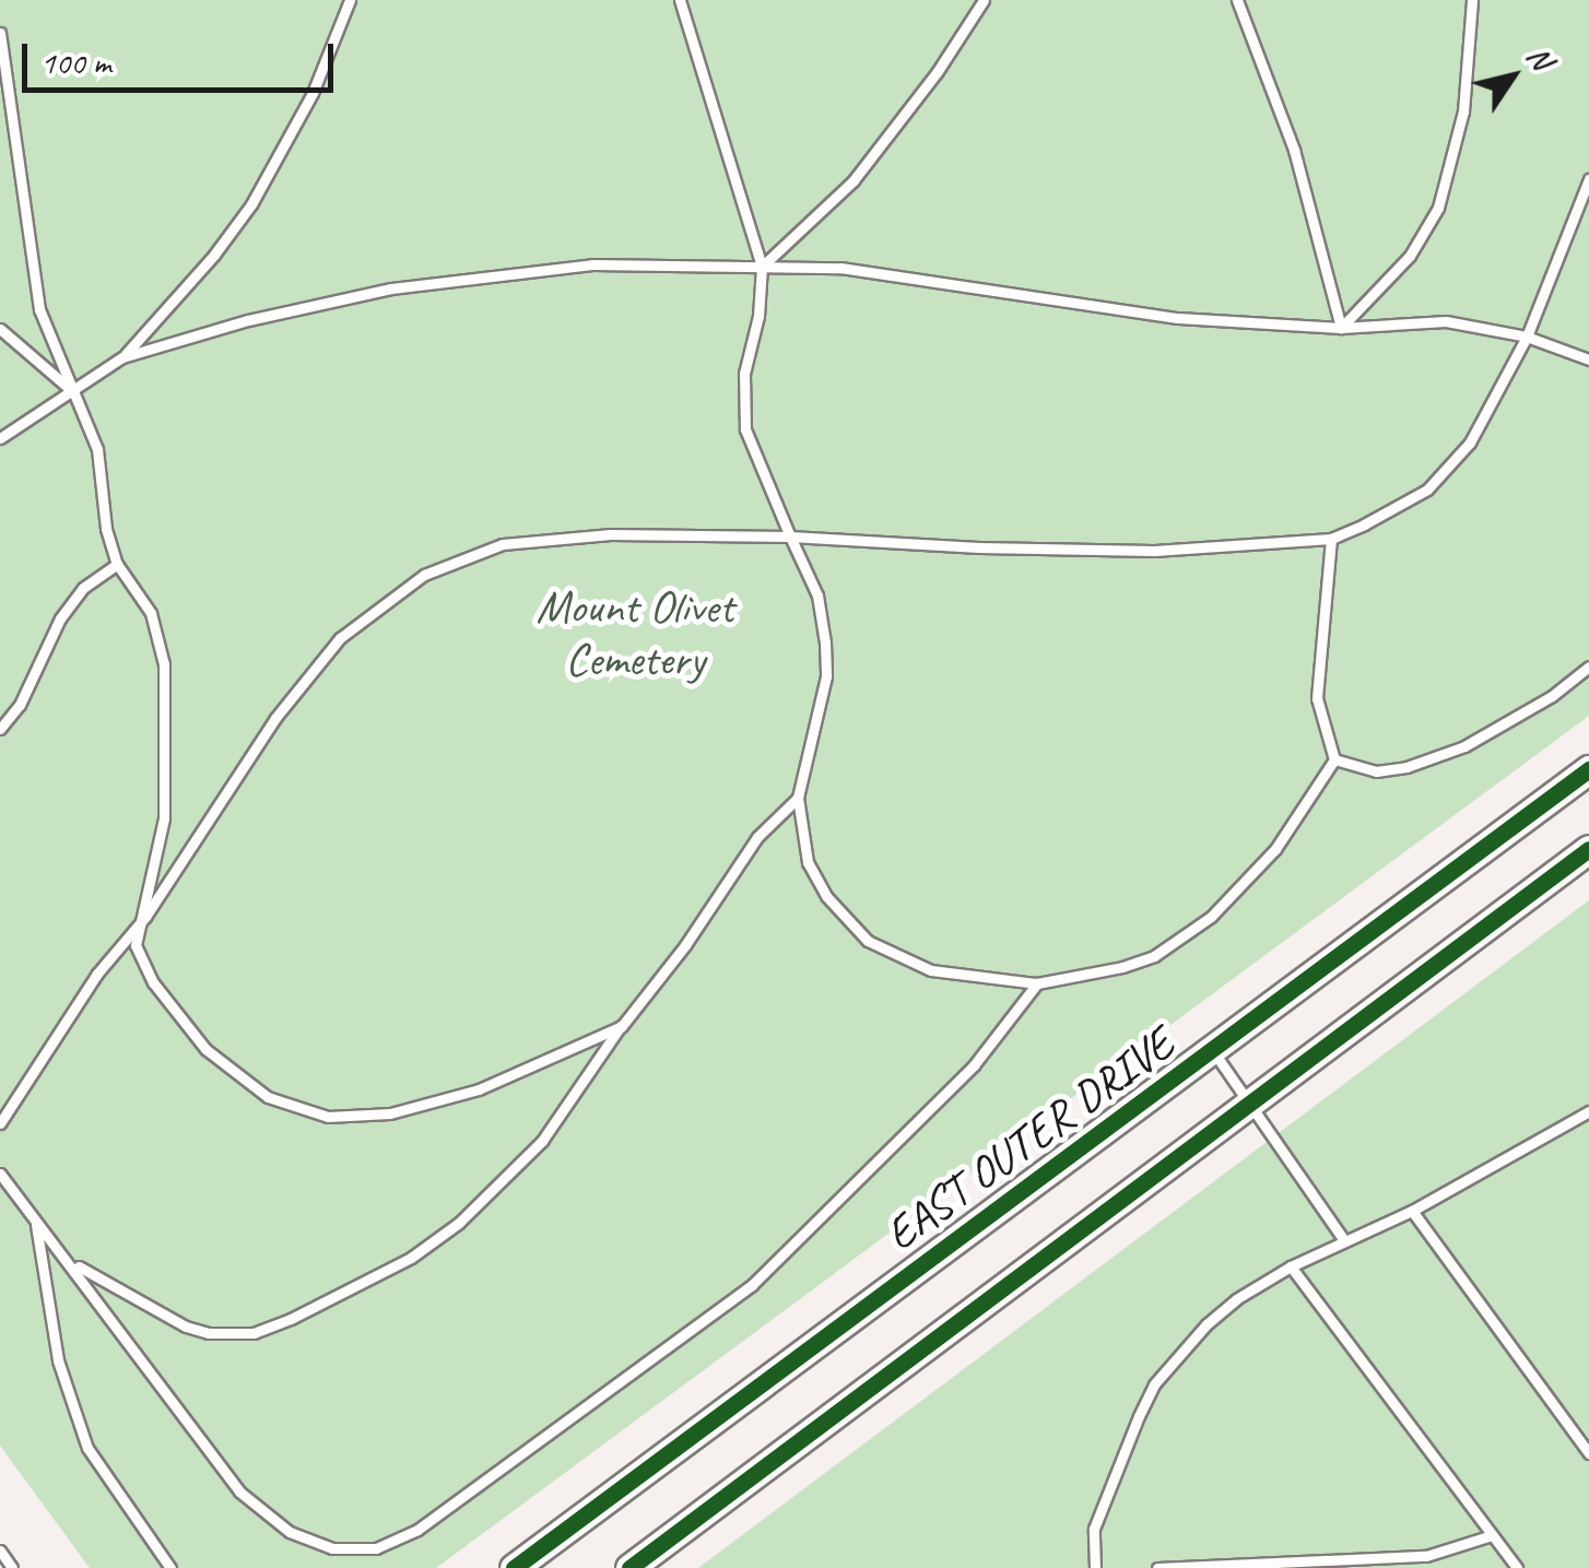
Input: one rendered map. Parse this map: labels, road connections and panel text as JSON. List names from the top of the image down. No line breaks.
{"streets":{"main road":["EAST OUTER DRIVE"]},"parks":["Mount Olivet Cemetery"],"scale_bar":"100 m","north":"top right"}
